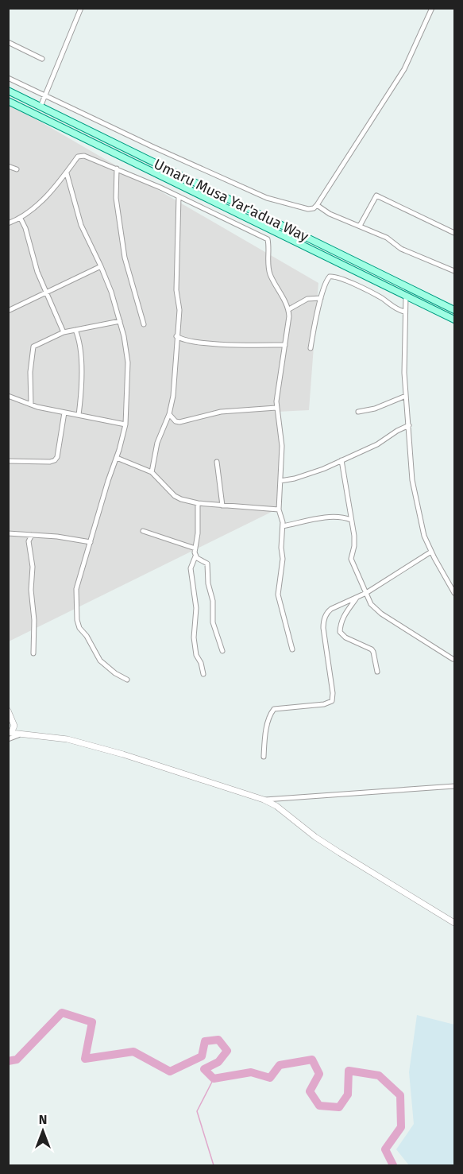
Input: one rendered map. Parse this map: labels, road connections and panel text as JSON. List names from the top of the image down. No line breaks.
{"streets":{"main road":["Umaru Musa Yar'adua Way"]},"north":"top"}
